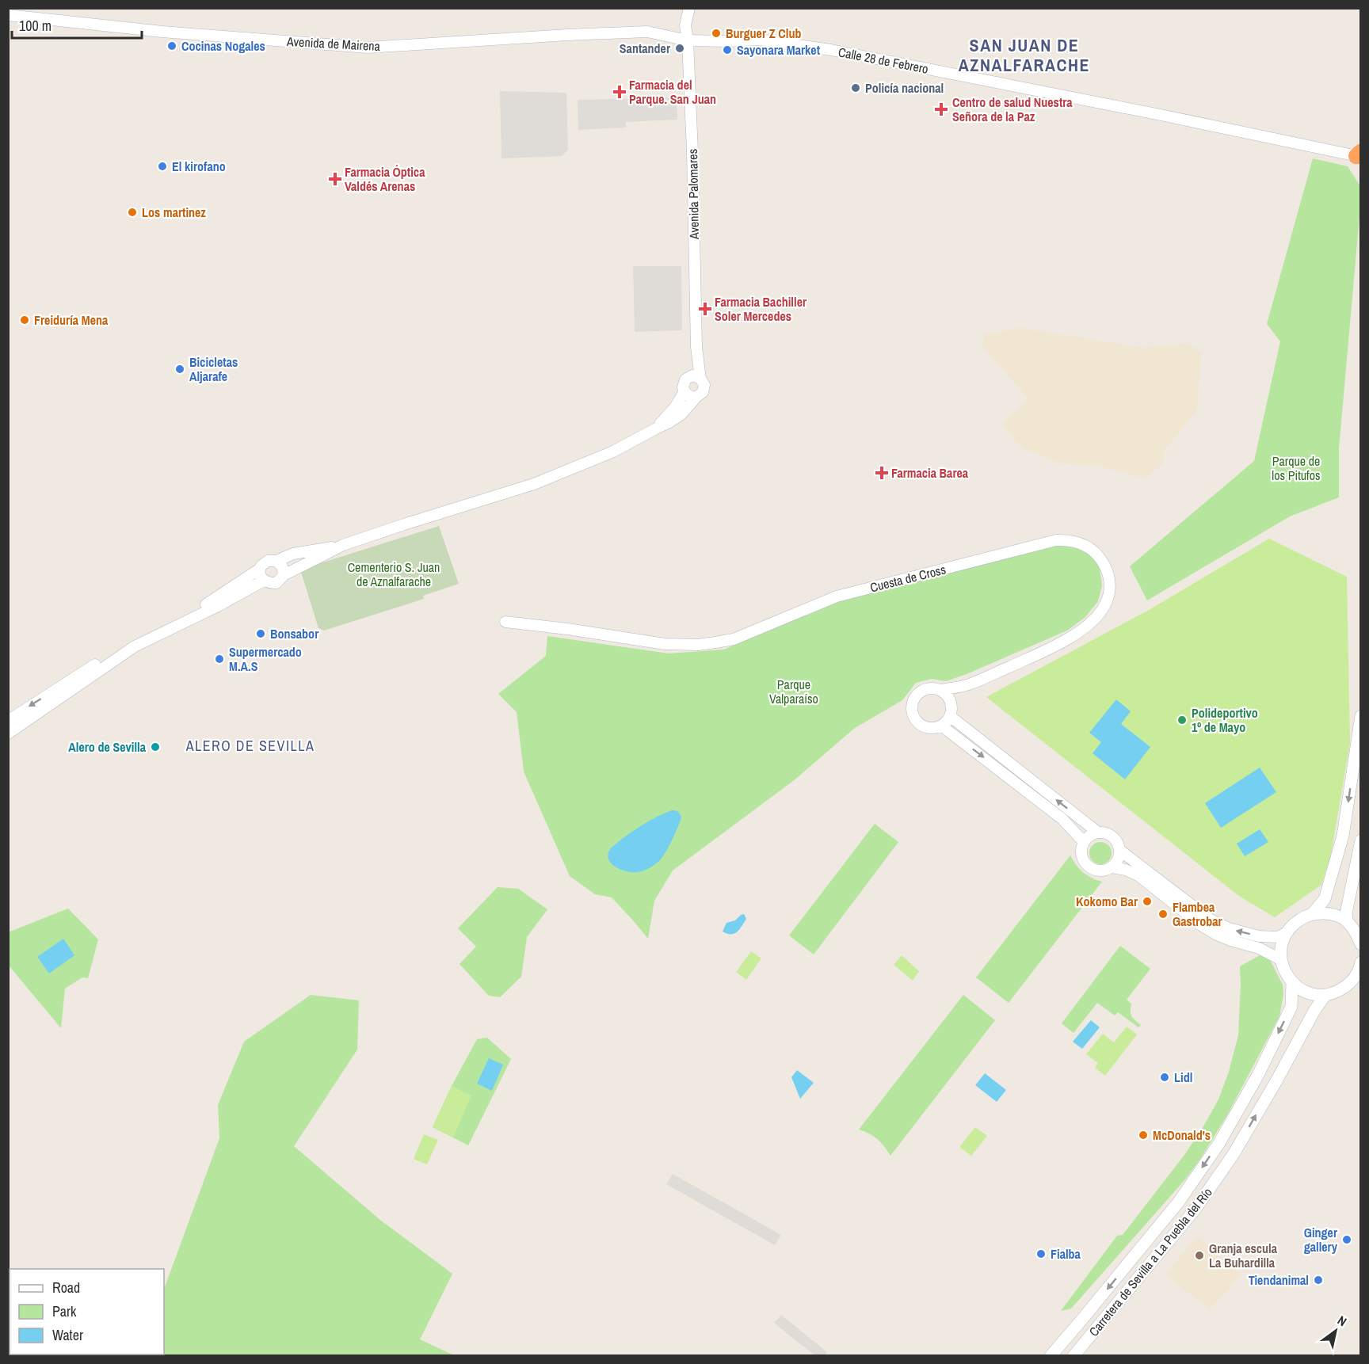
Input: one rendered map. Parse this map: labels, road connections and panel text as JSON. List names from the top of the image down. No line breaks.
{"streets":{"main road":["Carretera de Sevilla a La Puebla del Río"],"street":["Avenida de Mairena","Calle 28 de Febrero","Avenida Palomares","Cuesta de Cross"]},"crossings":[["Avenida de Mairena","Calle 28 de Febrero"],["Avenida de Mairena","Avenida Palomares"],["Calle 28 de Febrero","Avenida Palomares"]],"districts":["SAN JUAN DE AZNALFARACHE","ALERO DE SEVILLA"],"parks":["Parque de los Pitufos","Cementerio S. Juan de Aznalfarache","Parque Valparaíso"],"places":{"other":["Burguer Z Club","Cocinas Nogales","Santander","Sayonara Market","Policía nacional","El kirofano","Los martinez","Freiduría Mena","Bicicletas Aljarafe","Bonsabor","Supermercado M.A.S","Polideportivo 1º de Mayo","Alero de Sevilla","Kokomo Bar","Flambea Gastrobar","Lidl","McDonald's","Ginger gallery","Fialba","Granja escula La Buhardilla","Tiendanimal"],"health":["Farmacia del Parque. San Juan","Centro de salud Nuestra Señora de la Paz","Farmacia Óptica Valdés Arenas","Farmacia Bachiller Soler Mercedes","Farmacia Barea"]},"legend":["Road","Park","Water"],"scale_bar":"100 m","north":"top right"}
